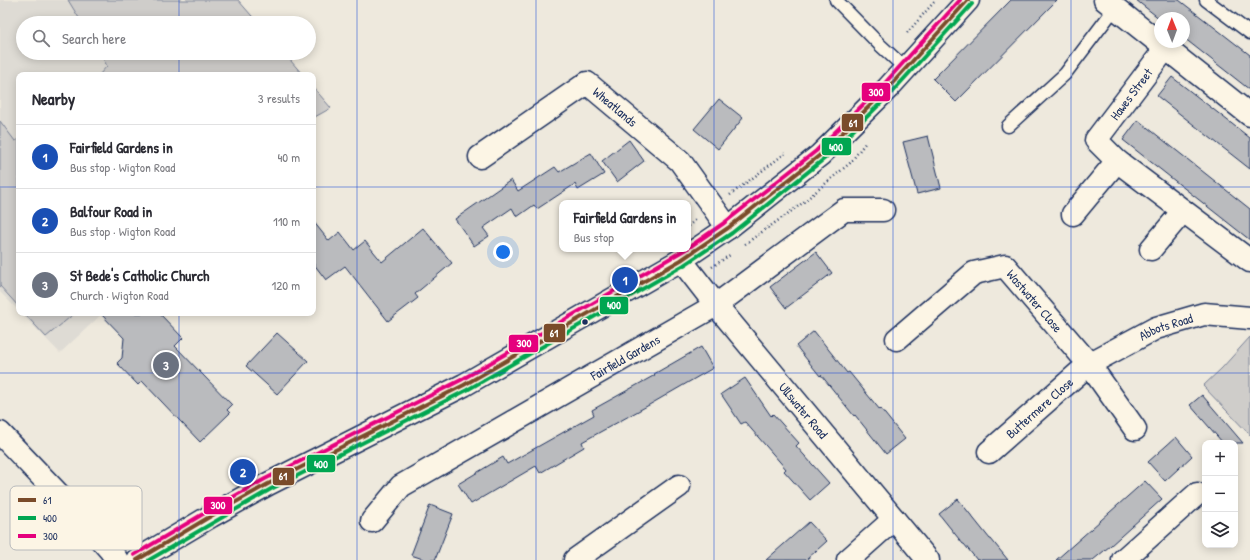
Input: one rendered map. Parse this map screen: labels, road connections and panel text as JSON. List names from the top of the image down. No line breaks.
{"streets":{"street":["Hawes Street","Wheatlands","Wastwater Close","Abbots Road","Fairfield Gardens","Buttermere Close","Ullswater Road"]},"crossings":[["Wastwater Close","Abbots Road"],["Wastwater Close","Buttermere Close"],["Abbots Road","Buttermere Close"],["Fairfield Gardens","Ullswater Road"]],"lines":["transit line 61","transit line 300","transit line 400"],"legend":["61","400","300"],"north":"top","page":{"search":"Search here","heading":["Nearby","3 results"],"list":[{"mark":"1","name":"Fairfield Gardens in","note":"Bus stop · Wigton Road","value":"40 m"},{"mark":"2","name":"Balfour Road in","note":"Bus stop · Wigton Road","value":"110 m"},{"mark":"3","name":"St Bede's Catholic Church","note":"Church · Wigton Road","value":"120 m"}],"popup":["Fairfield Gardens in","Bus stop"],"pins":["1","3","2"],"map_buttons":["+","−"]}}
